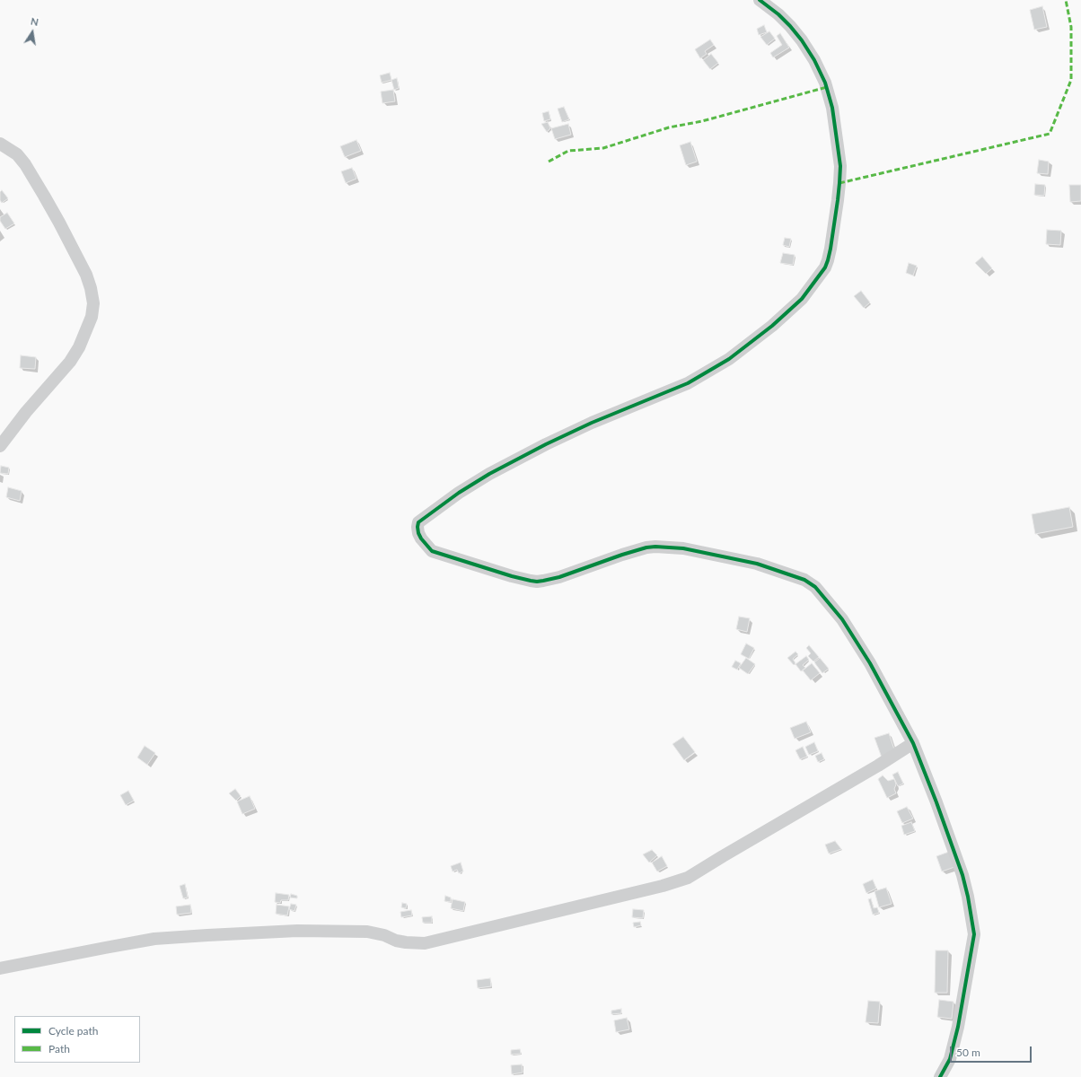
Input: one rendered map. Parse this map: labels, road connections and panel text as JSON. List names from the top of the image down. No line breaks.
{"legend":["Cycle path","Path"],"scale_bar":"50 m","north":"top"}
